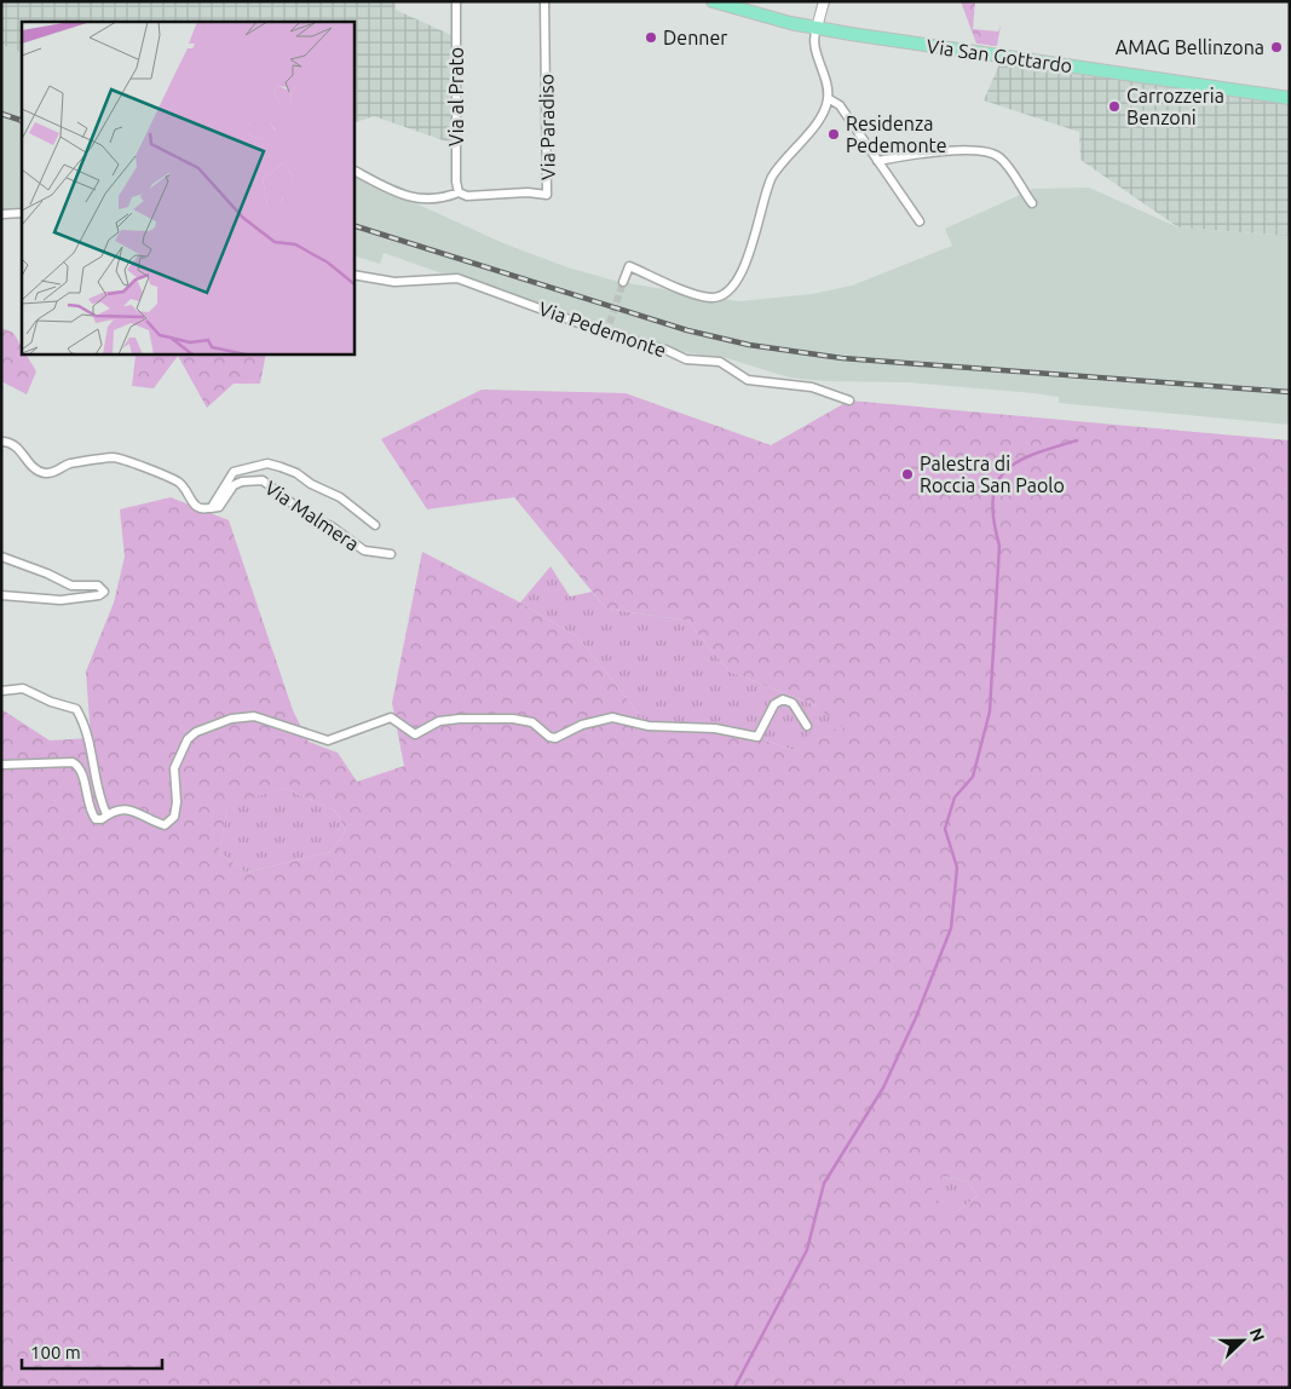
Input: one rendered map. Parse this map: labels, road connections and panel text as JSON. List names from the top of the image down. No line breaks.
{"streets":{"main road":["Via San Gottardo"],"street":["Via al Prato","Via Paradiso","Via Pedemonte","Via Malmera"]},"crossings":[["Via al Prato","Via Paradiso"]],"places":["Denner","AMAG Bellinzona","Carrozzeria Benzoni","Residenza Pedemonte","Palestra di Roccia San Paolo"],"scale_bar":"100 m","north":"right"}
